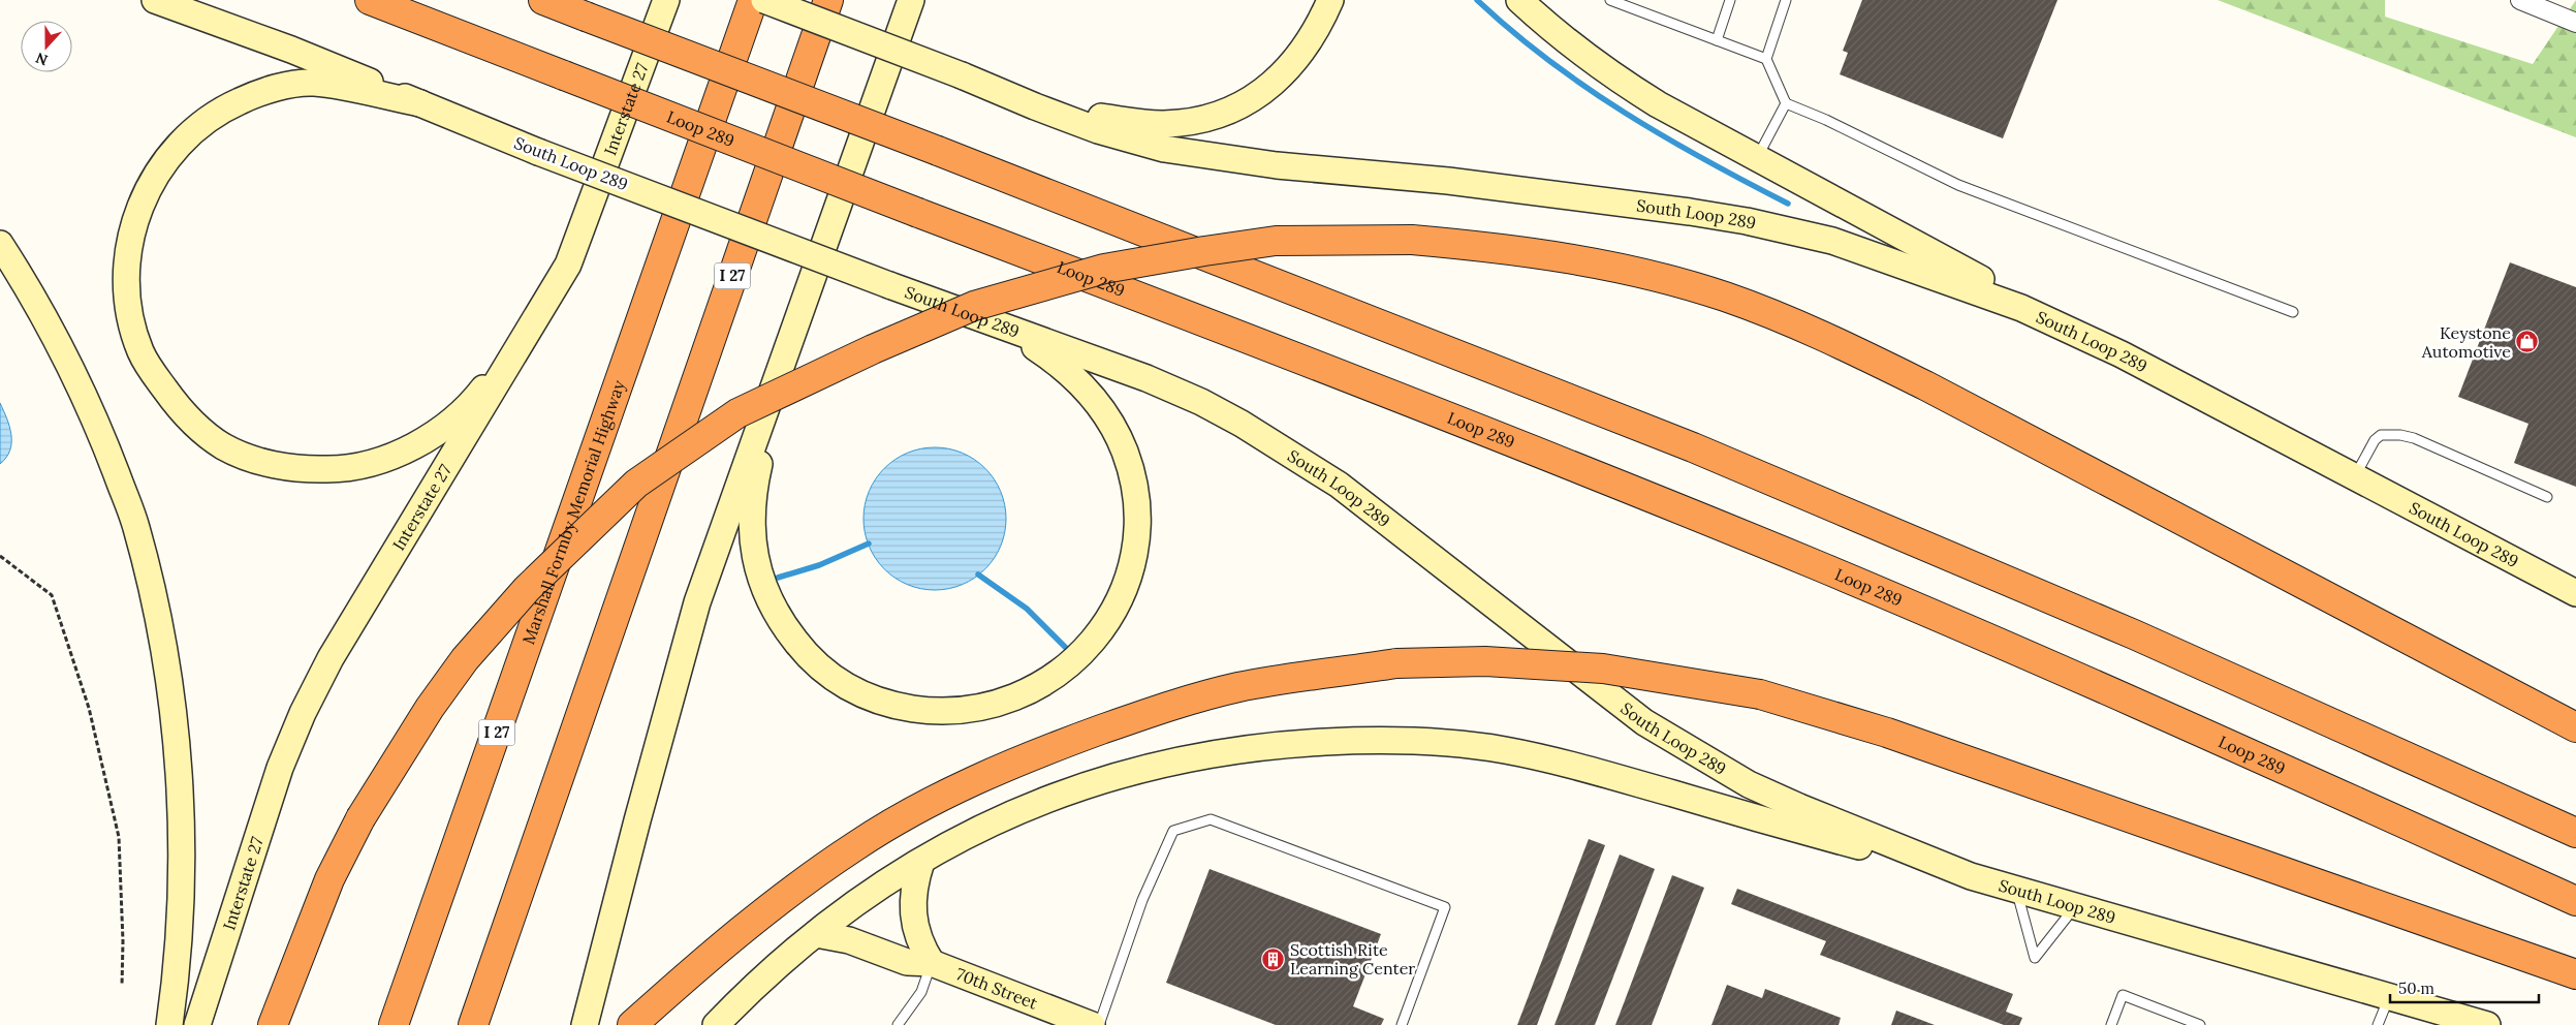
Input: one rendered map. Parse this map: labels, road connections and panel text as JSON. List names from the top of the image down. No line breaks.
{"streets":{"highway":["Loop 289","I 27","Marshall Formby Memorial Highway"],"main road":["Interstate 27","South Loop 289","70th Street"]},"places":{"shop":["Keystone Automotive"],"building":["Scottish Rite Learning Center"]},"scale_bar":"50 m","north":"bottom"}
